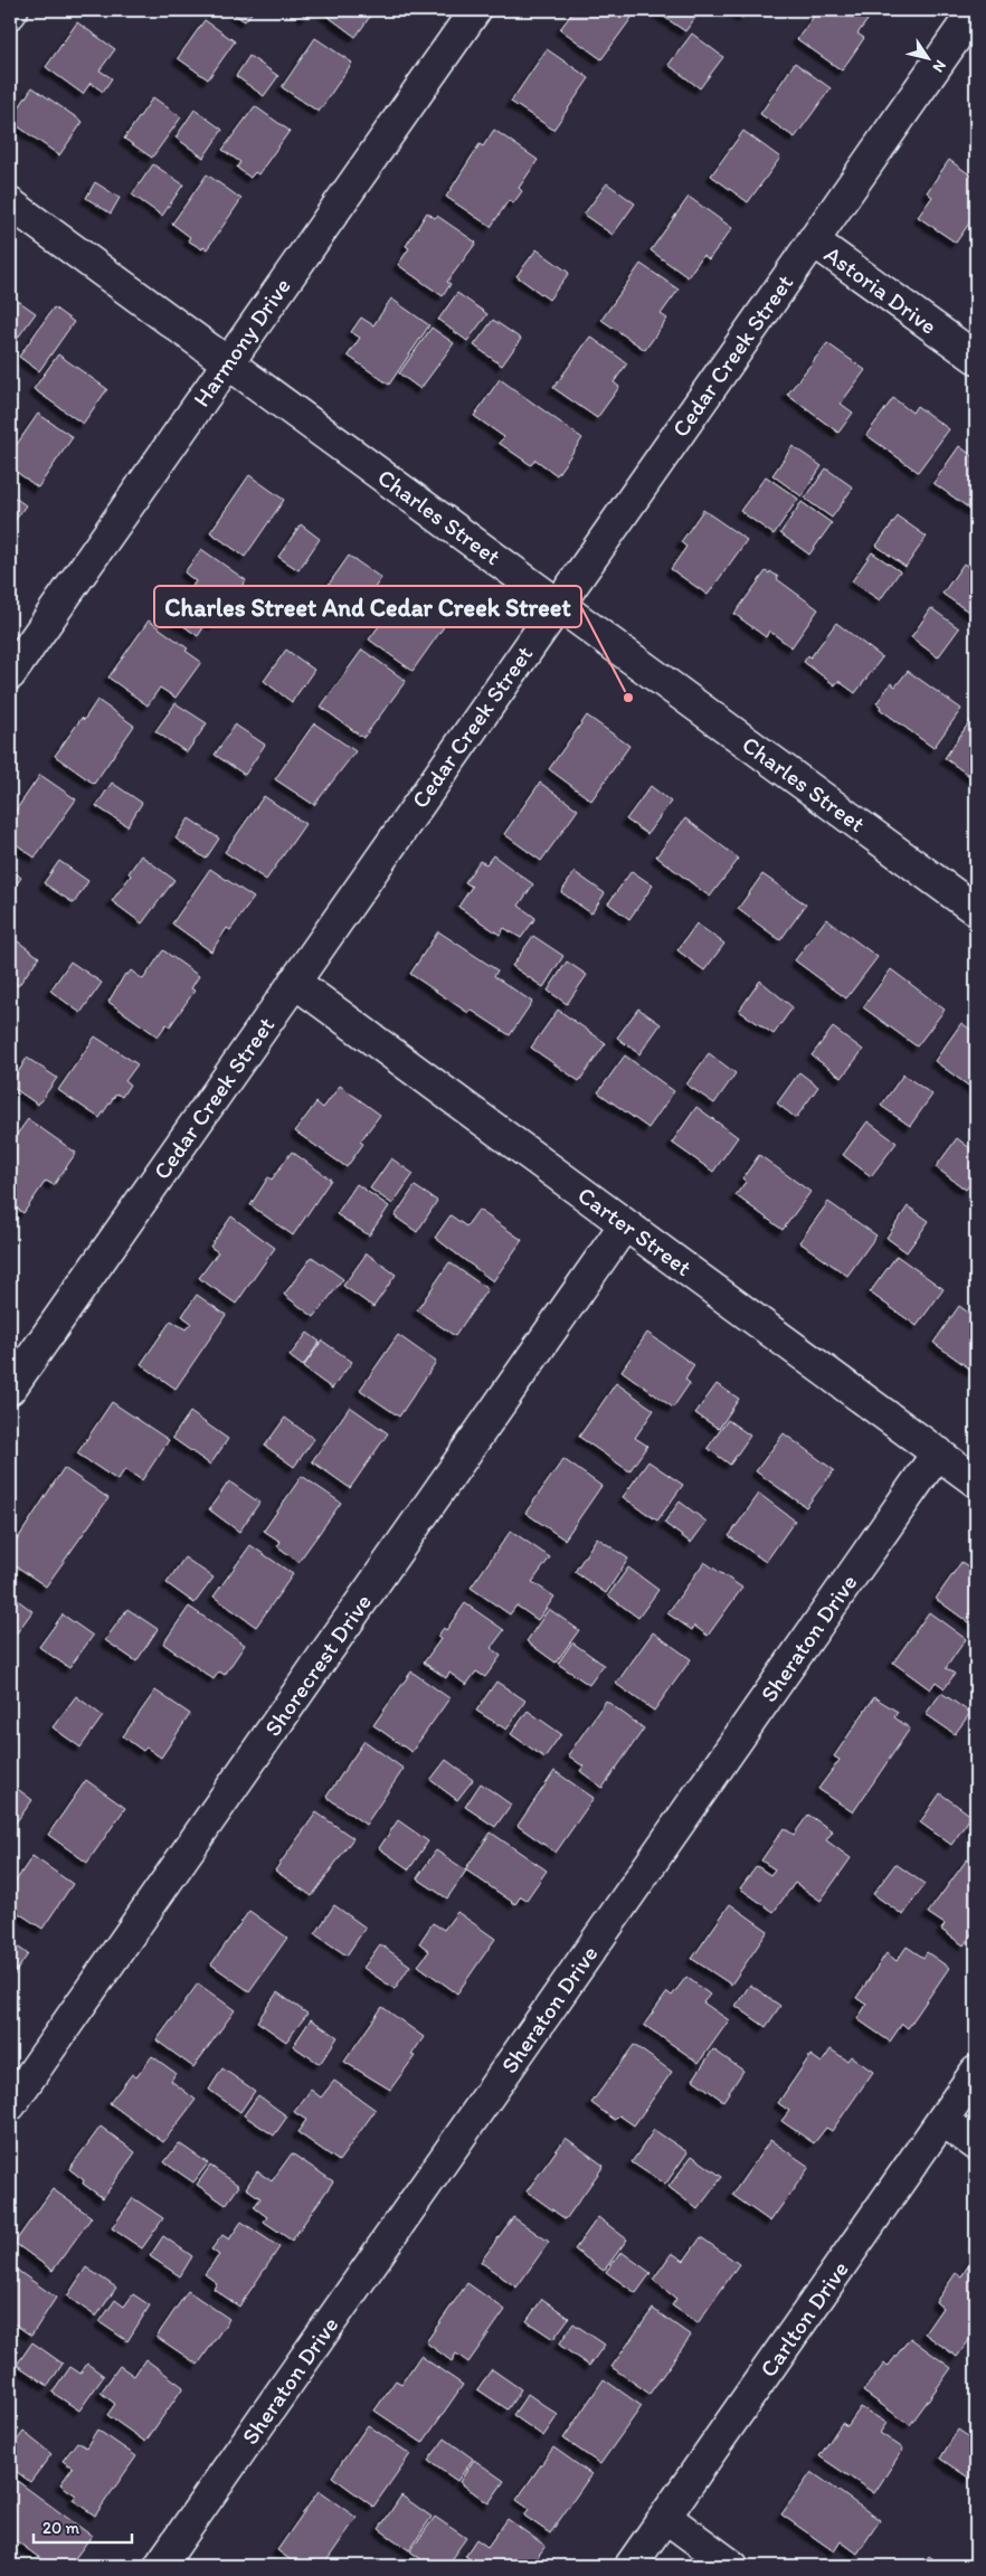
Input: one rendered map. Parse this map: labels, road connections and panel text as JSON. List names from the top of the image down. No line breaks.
{"streets":{"street":["Astoria Drive","Harmony Drive","Cedar Creek Street","Charles Street","Carter Street","Sheraton Drive","Shorecrest Drive","Carlton Drive"]},"crossings":[["Astoria Drive","Cedar Creek Street"],["Harmony Drive","Charles Street"],["Cedar Creek Street","Charles Street"],["Cedar Creek Street","Carter Street"],["Carter Street","Sheraton Drive"],["Carter Street","Shorecrest Drive"]],"places":["Charles Street And Cedar Creek Street"],"scale_bar":"20 m","north":"bottom right"}
